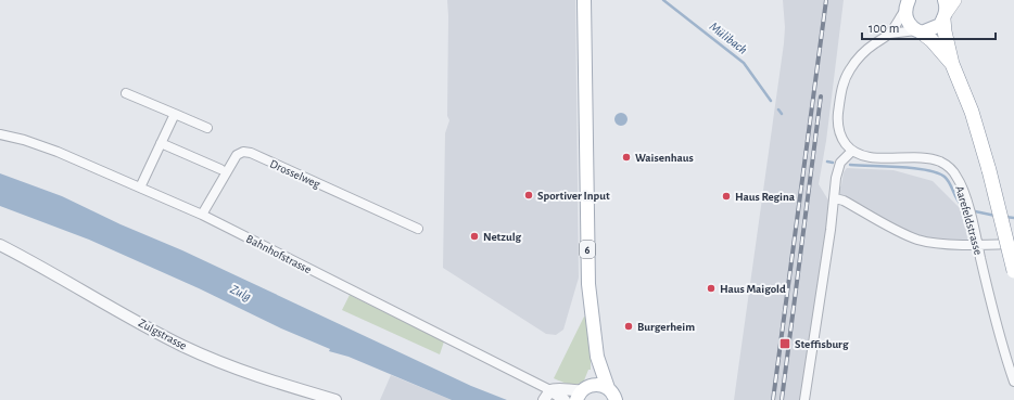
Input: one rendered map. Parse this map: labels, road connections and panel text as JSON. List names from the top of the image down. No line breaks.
{"streets":{"main road":["6"],"street":["Drosselweg","Aarefeldstrasse","Bahnhofstrasse","Zulgstrasse"]},"crossings":[["Drosselweg","Bahnhofstrasse"]],"water":["Mülibach","Zulg"],"places":{"other":["Waisenhaus","Sportiver Input","Haus Regina","Netzulg","Haus Maigold","Burgerheim"],"transit":["Steffisburg"]},"scale_bar":"100 m"}
